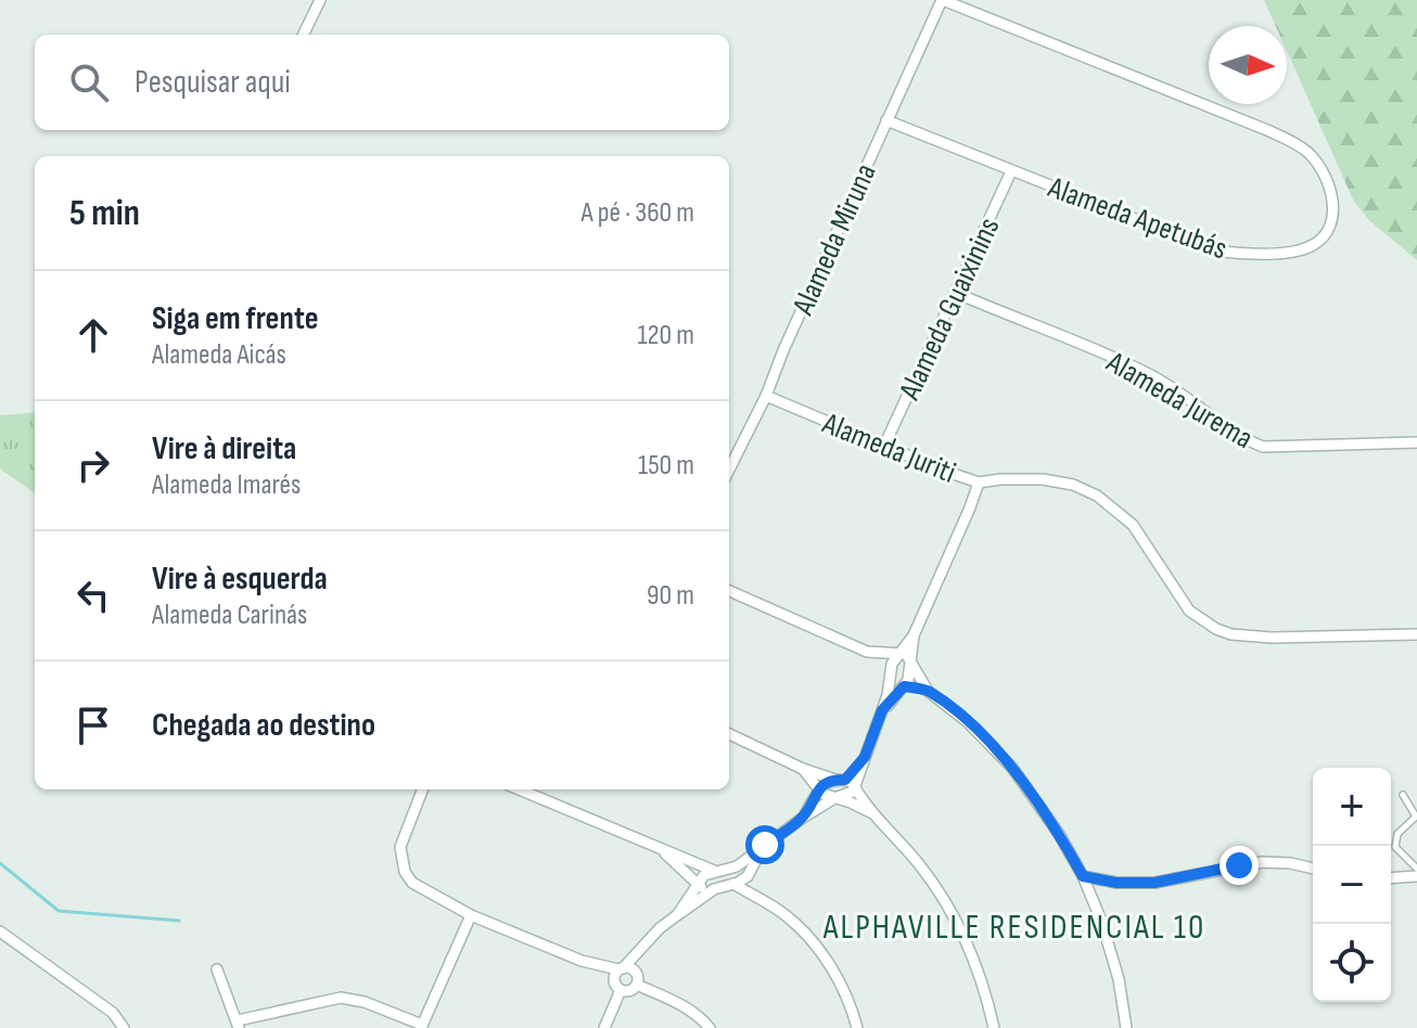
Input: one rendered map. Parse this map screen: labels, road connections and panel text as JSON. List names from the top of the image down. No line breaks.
{"streets":{"street":["Alameda Apetubás","Alameda Miruna","Alameda Guaixinins","Alameda Jurema","Alameda Juriti"]},"crossings":[["Alameda Apetubás","Alameda Miruna"],["Alameda Apetubás","Alameda Guaixinins"],["Alameda Miruna","Alameda Juriti"],["Alameda Guaixinins","Alameda Jurema"],["Alameda Guaixinins","Alameda Juriti"]],"districts":["ALPHAVILLE RESIDENCIAL 10"],"north":"right","page":{"search":"Pesquisar aqui","heading":["5 min","A pé · 360 m"],"list":[["Siga em frente","Alameda Aicás","120 m"],["Vire à direita","Alameda Imarés","150 m"],["Vire à esquerda","Alameda Carinás","90 m"],"Chegada ao destino"],"map_buttons":["+","−"]}}
